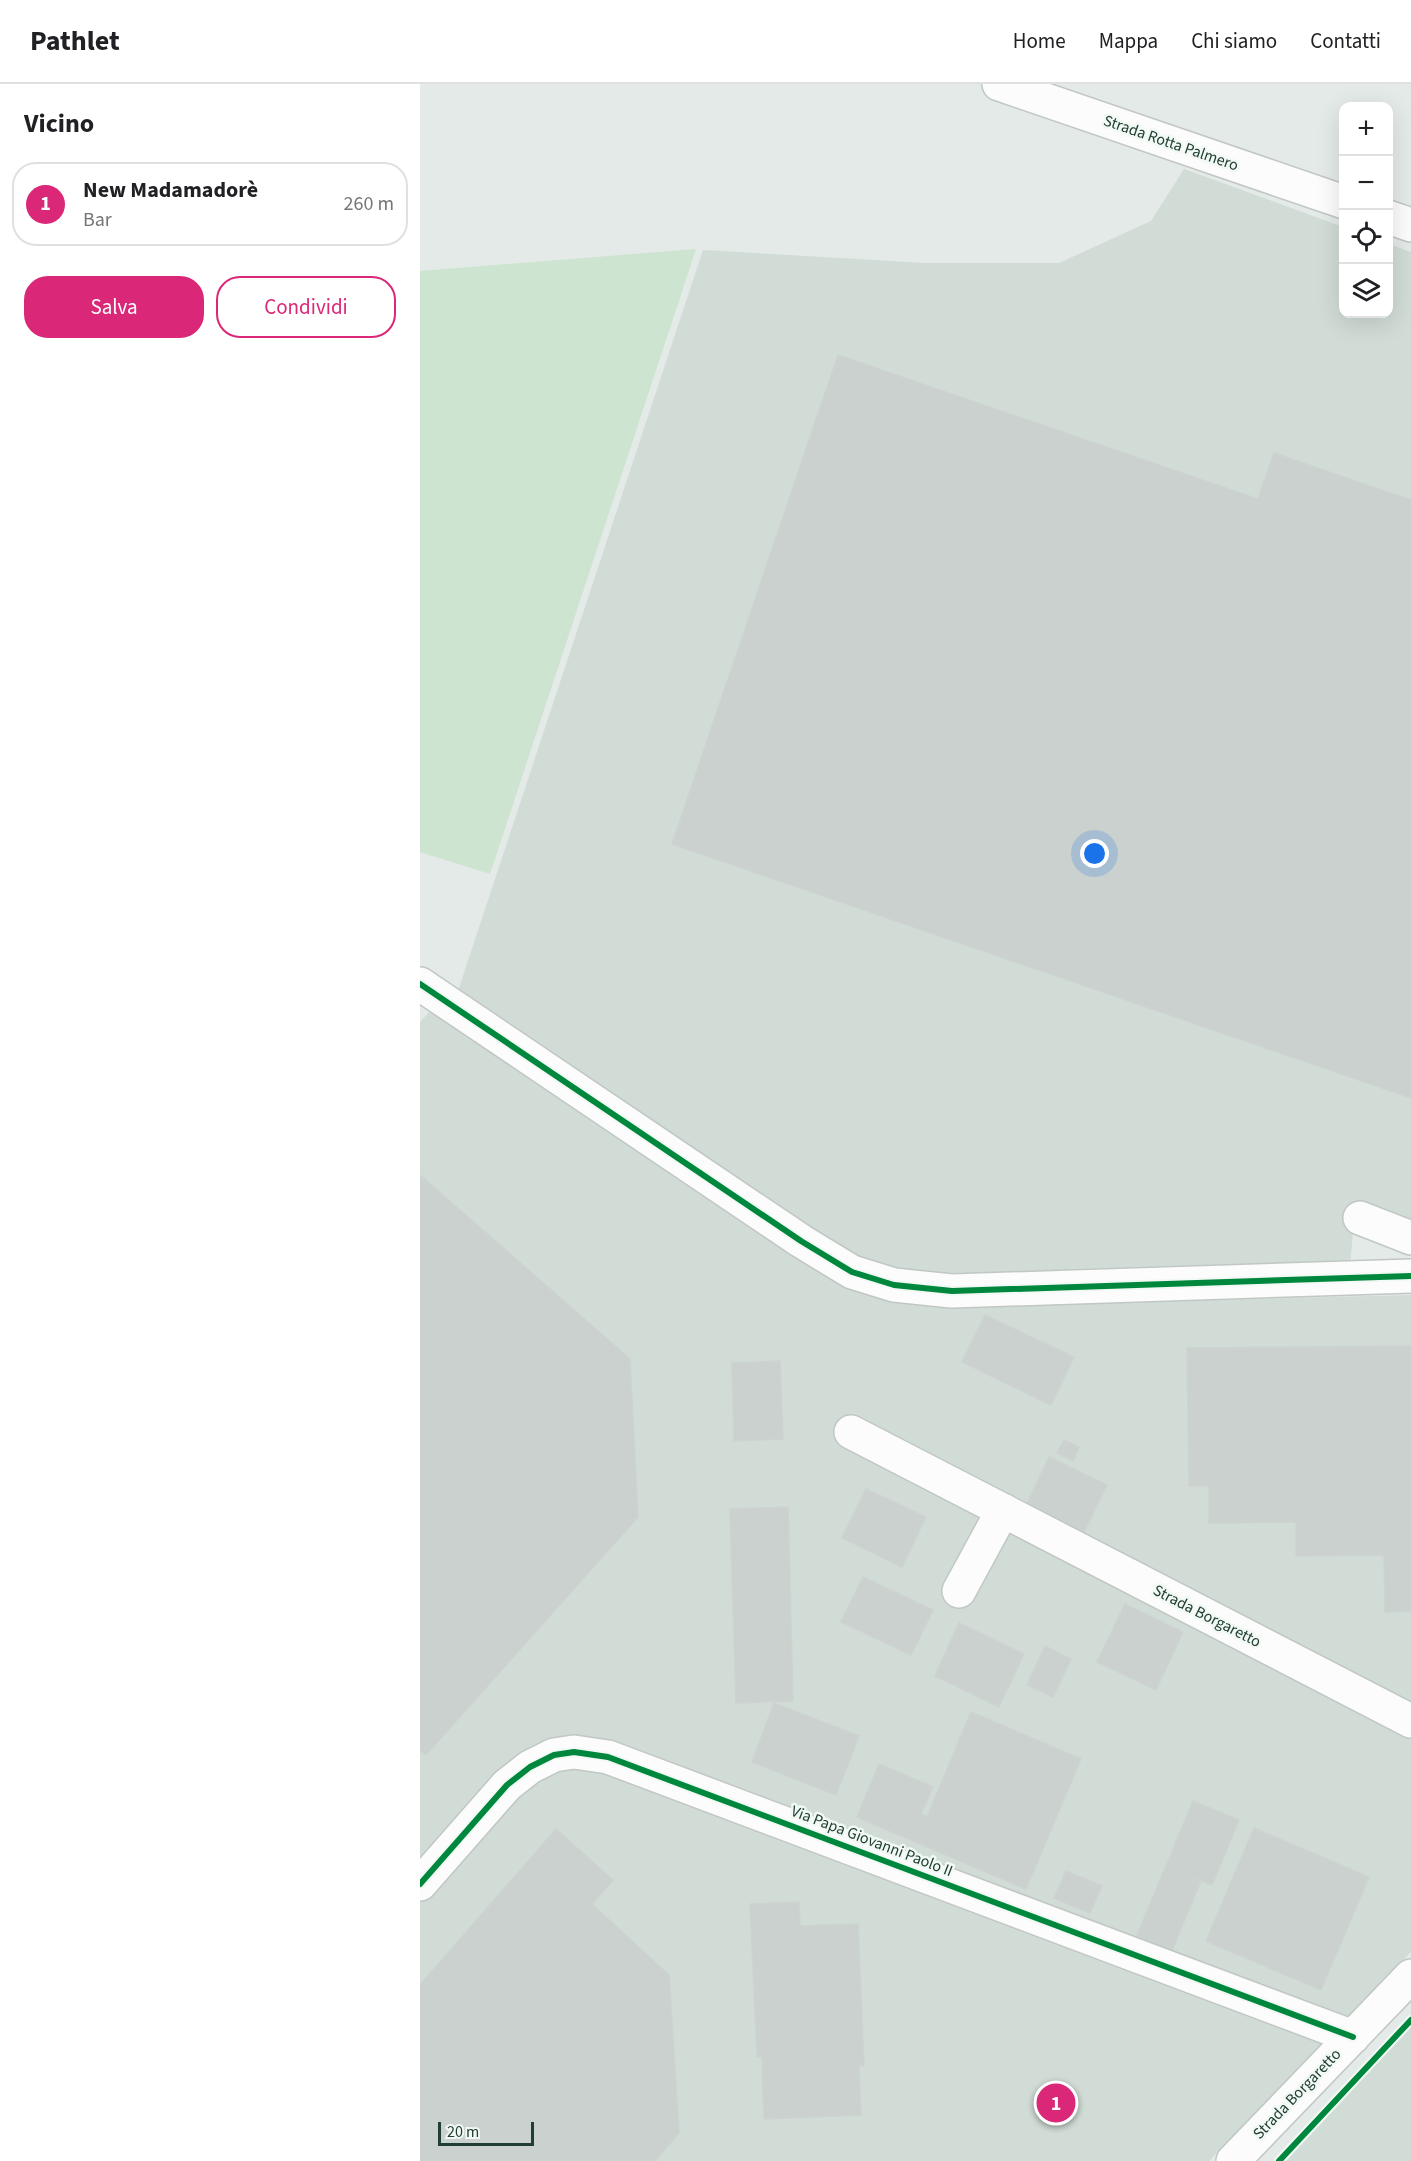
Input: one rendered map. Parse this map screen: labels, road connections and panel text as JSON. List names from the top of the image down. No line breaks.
{"streets":{"street":["Strada Rotta Palmero","Strada Borgaretto","Via Papa Giovanni Paolo II"]},"crossings":[["Strada Borgaretto","Via Papa Giovanni Paolo II"]],"scale_bar":"20 m","page":{"header":"Pathlet","nav":["Home","Mappa","Chi siamo","Contatti"],"heading":"Vicino","map_buttons":["+","−"],"list":[{"mark":"1","name":"New Madamadorè","note":"Bar","value":"260 m"}],"buttons":["Salva","Condividi"],"pins":"1","scale":"20 m"}}
